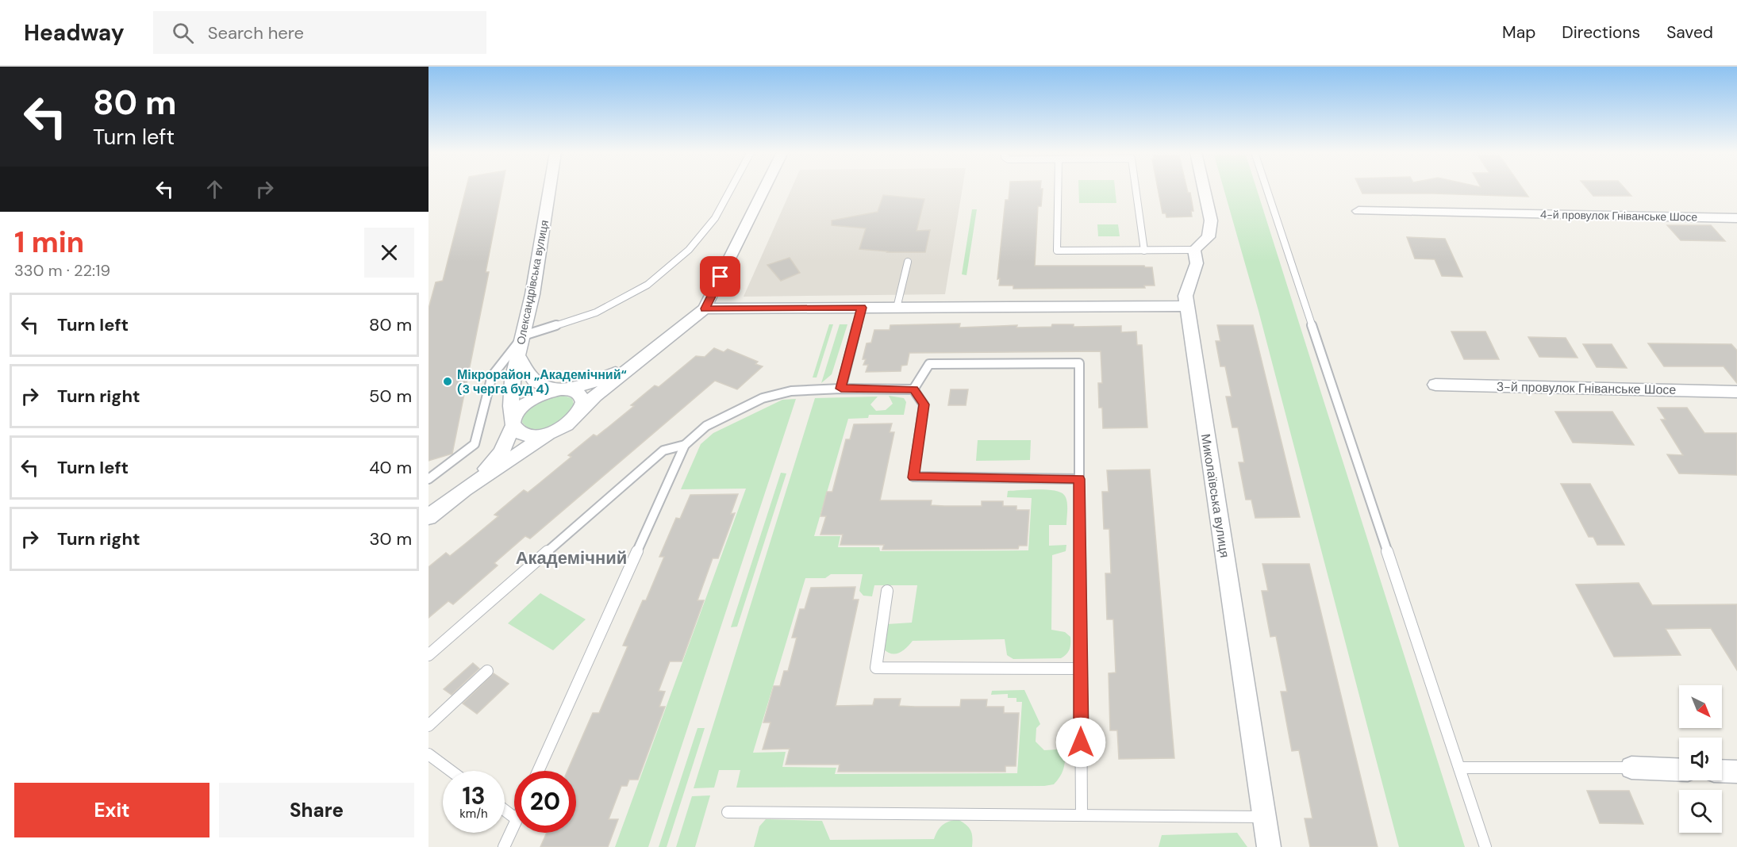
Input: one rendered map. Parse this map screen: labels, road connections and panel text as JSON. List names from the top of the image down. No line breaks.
{"streets":{"street":["4-й провулок Гніванське Шосе","Олександрівська вулиця","3-й провулок Гніванське Шосе","Миколаївська вулиця"]},"districts":["Академічний"],"places":["Мікрорайон „Академічний“ (3 черга буд 4)"],"north":"bottom right","page":{"header":"Headway","search":"Search here","nav":["Map","Directions","Saved"],"turn":["80 m","Turn left"],"heading":["1 min","330 m · 22:19"],"list":[{"name":"Turn left","value":"80 m"},{"name":"Turn right","value":"50 m"},{"name":"Turn left","value":"40 m"},{"name":"Turn right","value":"30 m"}],"speed":"13 km/h","limit":"20","buttons":["Exit","Share"]}}
